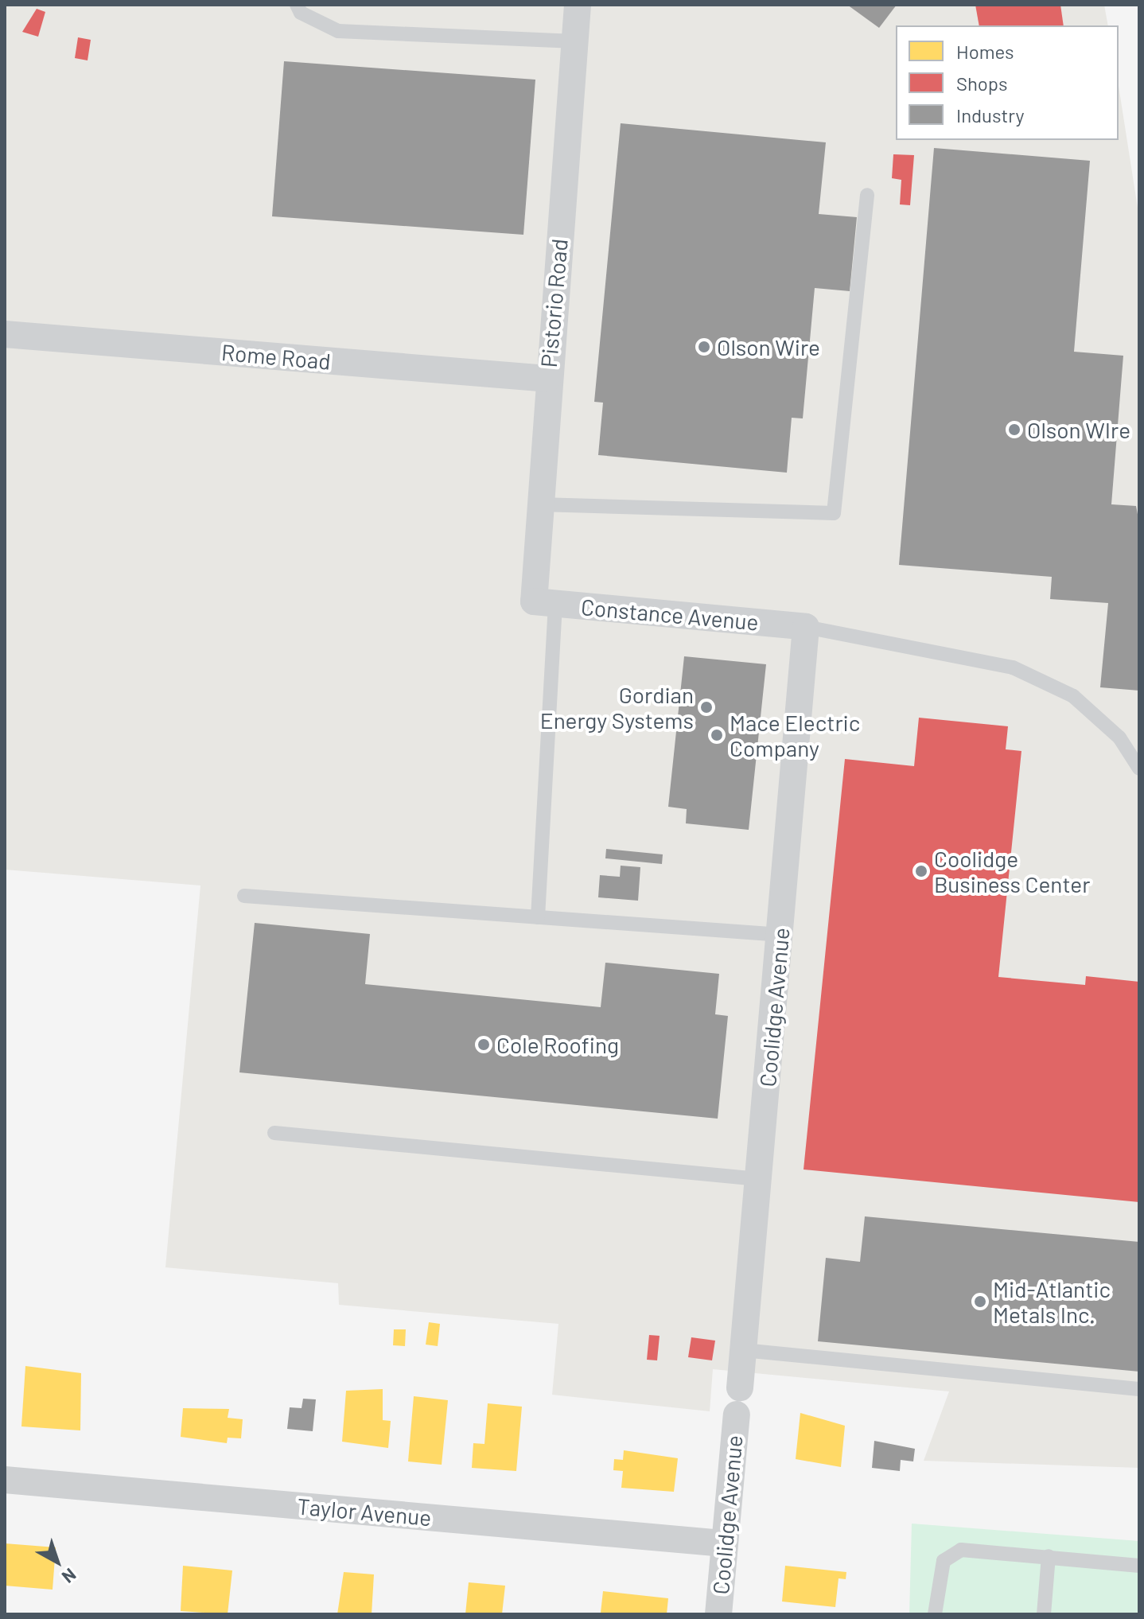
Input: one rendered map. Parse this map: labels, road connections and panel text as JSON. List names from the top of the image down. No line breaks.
{"streets":{"street":["Pistorio Road","Rome Road","Constance Avenue","Coolidge Avenue","Taylor Avenue"]},"crossings":[["Pistorio Road","Rome Road"],["Pistorio Road","Constance Avenue"],["Constance Avenue","Coolidge Avenue"],["Coolidge Avenue","Taylor Avenue"]],"places":["Olson Wire","Olson WIre","Gordian Energy Systems","Mace Electric Company","Coolidge Business Center","Cole Roofing","Mid-Atlantic Metals Inc."],"legend":["Homes","Shops","Industry"],"north":"bottom right"}
